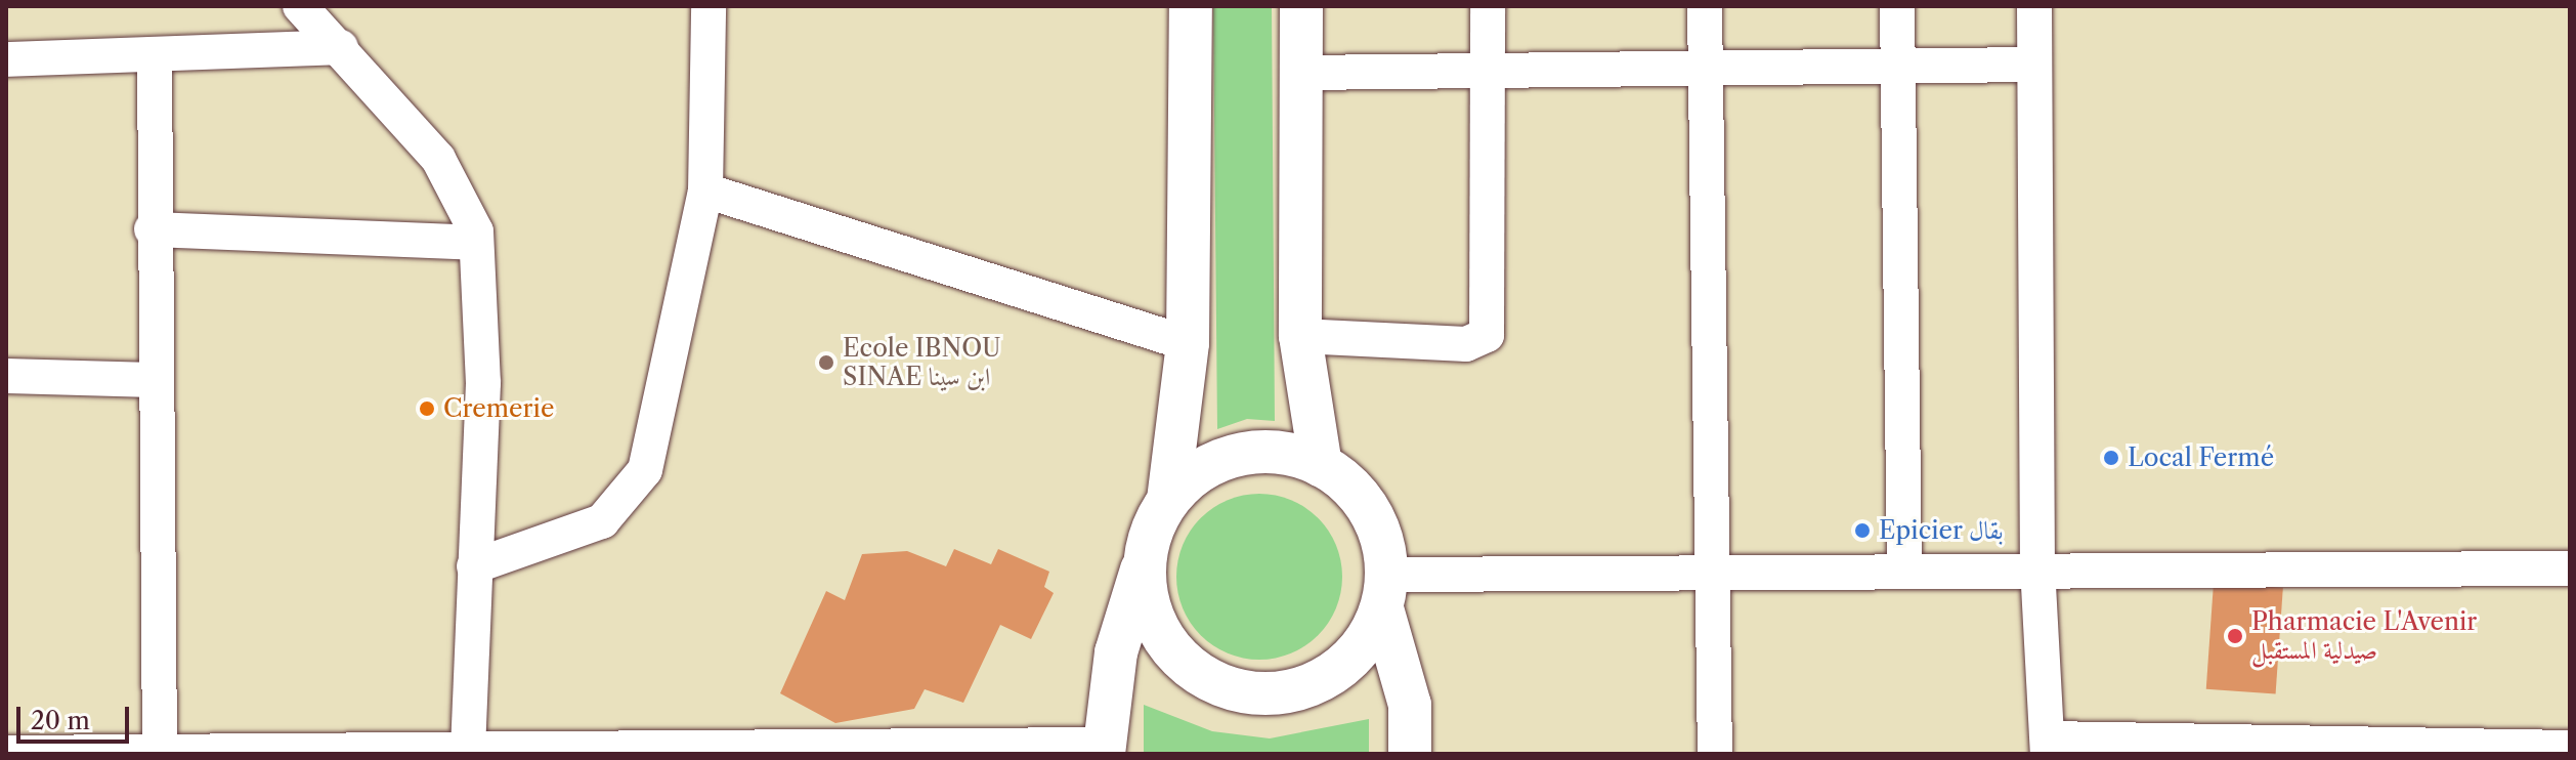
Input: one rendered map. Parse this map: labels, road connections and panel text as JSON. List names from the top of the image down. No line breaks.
{"places":["Ecole IBNOU SINAE ابن سينا","Cremerie","Local Fermé","Epicier بقال","Pharmacie L'Avenir صيدلية المستقبل"],"scale_bar":"20 m"}
